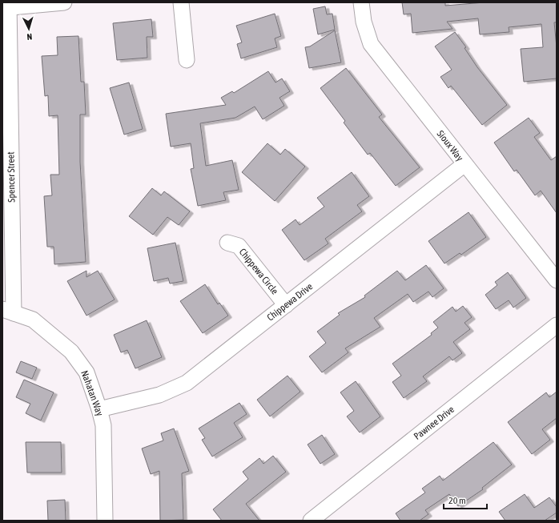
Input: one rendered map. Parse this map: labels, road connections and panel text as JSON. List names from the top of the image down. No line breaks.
{"streets":{"street":["Sioux Way","Spencer Street","Chippewa Circle","Chippewa Drive","Nahatan Way","Pawnee Drive"]},"crossings":[["Sioux Way","Chippewa Drive"],["Spencer Street","Nahatan Way"],["Chippewa Circle","Chippewa Drive"],["Chippewa Drive","Nahatan Way"]],"scale_bar":"20 m","north":"bottom"}
